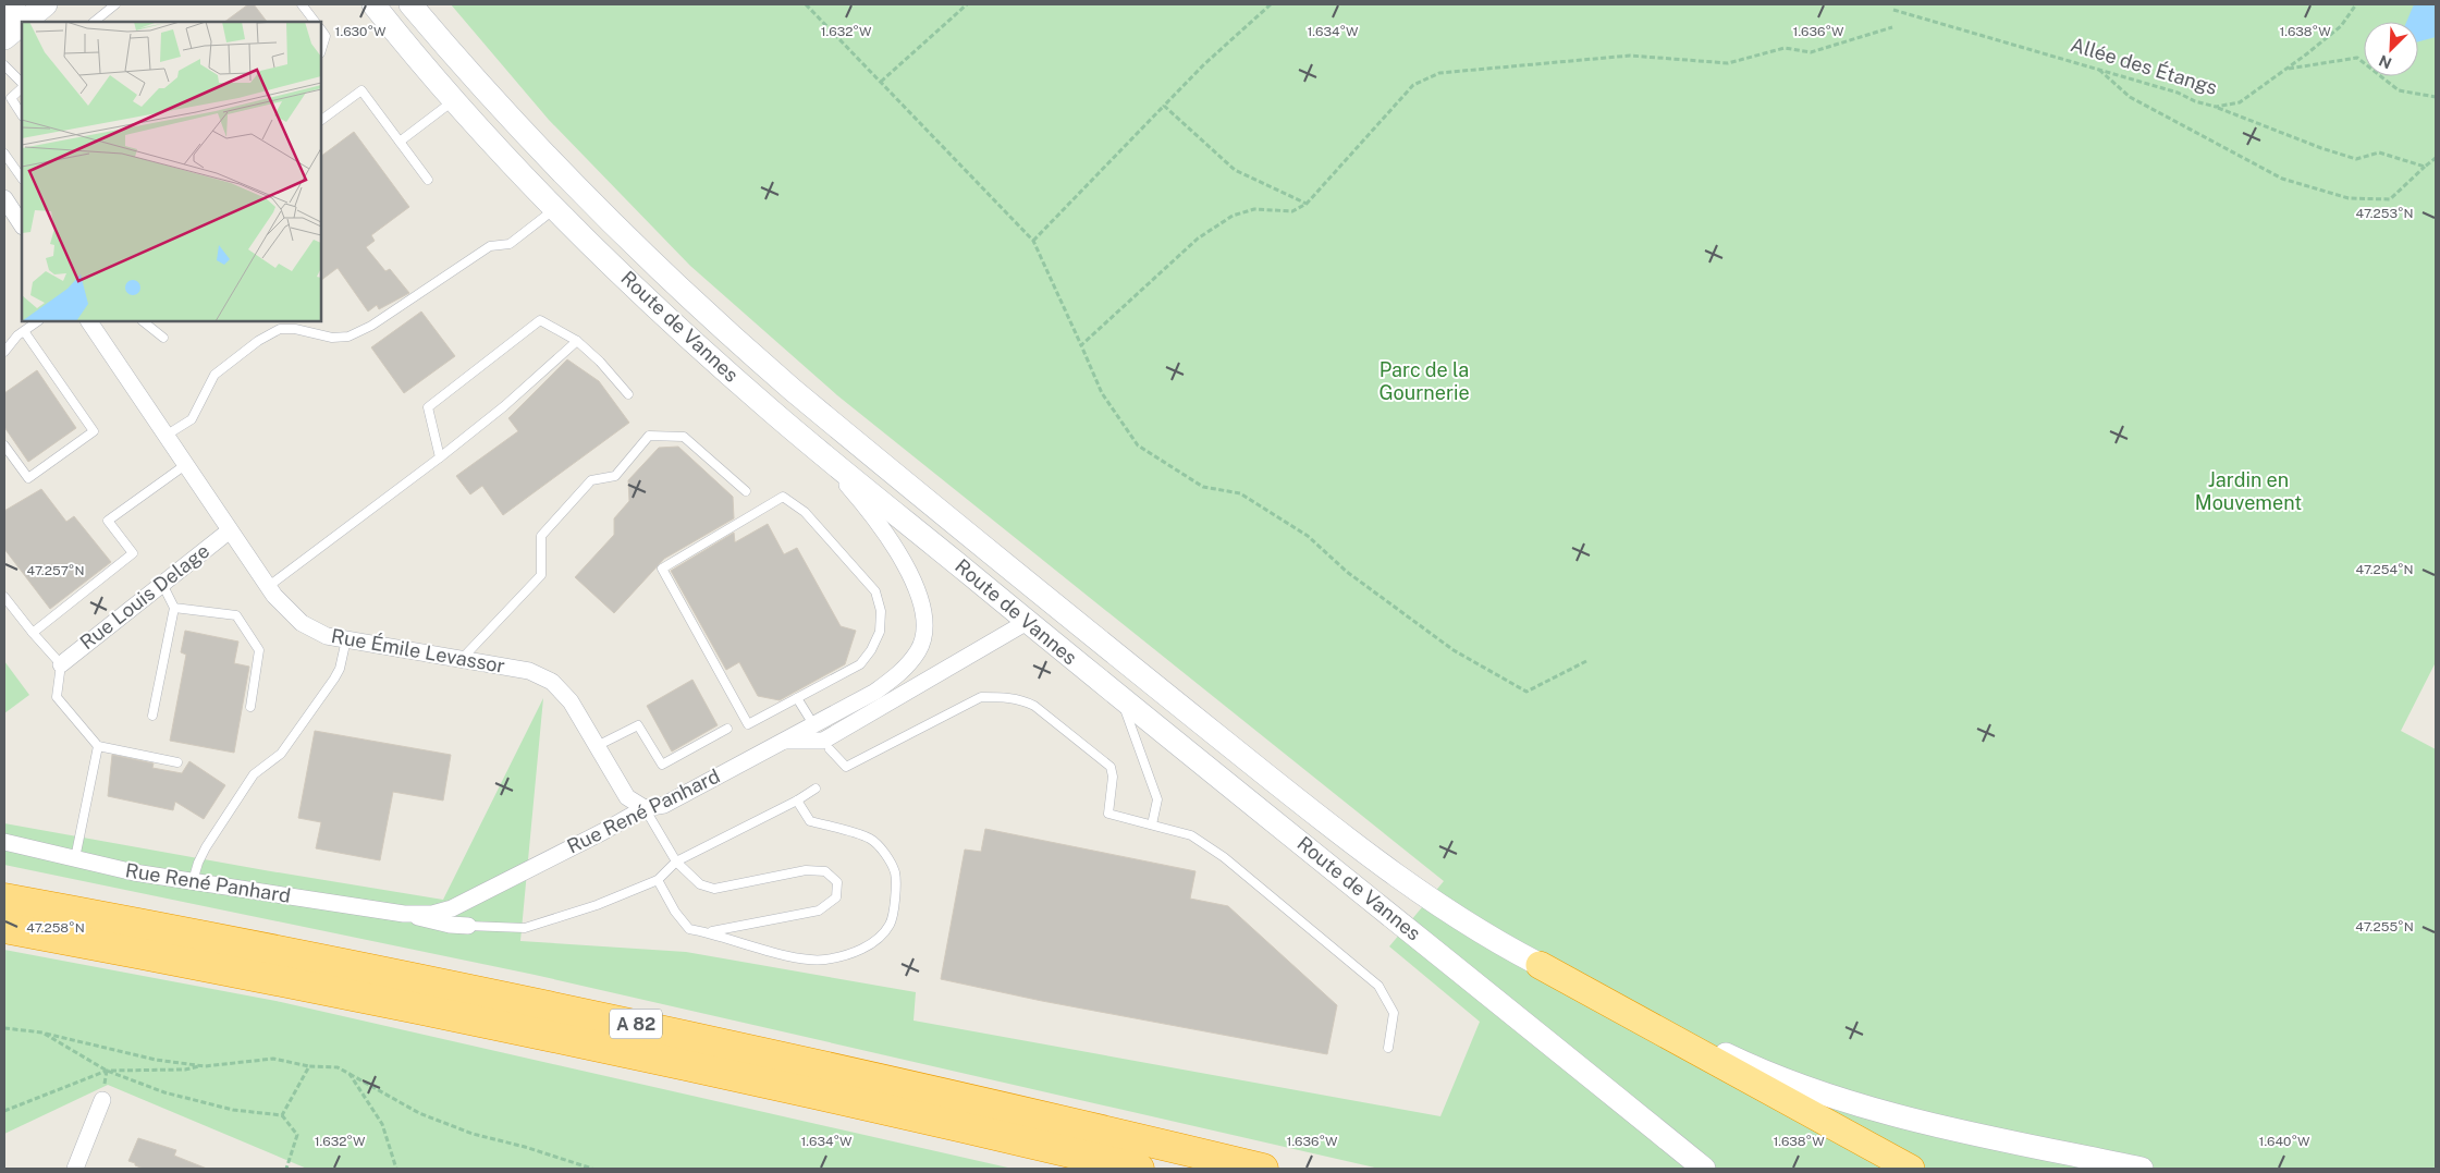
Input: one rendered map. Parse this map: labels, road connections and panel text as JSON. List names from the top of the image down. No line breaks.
{"streets":{"highway":["A 82"],"main road":["Route de Vannes"],"street":["Rue Louis Delage","Rue Émile Levassor","Rue René Panhard"],"path":["Allée des Étangs"]},"crossings":[["Route de Vannes","Rue René Panhard"],["Rue Louis Delage","Rue Émile Levassor"],["Rue Émile Levassor","Rue René Panhard"]],"parks":["Parc de la Gournerie","Jardin en Mouvement"],"north":"bottom left","coordinates":["1.630°W","1.632°W","1.634°W","1.636°W","1.638°W","47.253°N","47.254°N","47.257°N","47.255°N","47.258°N","1.640°W"]}
